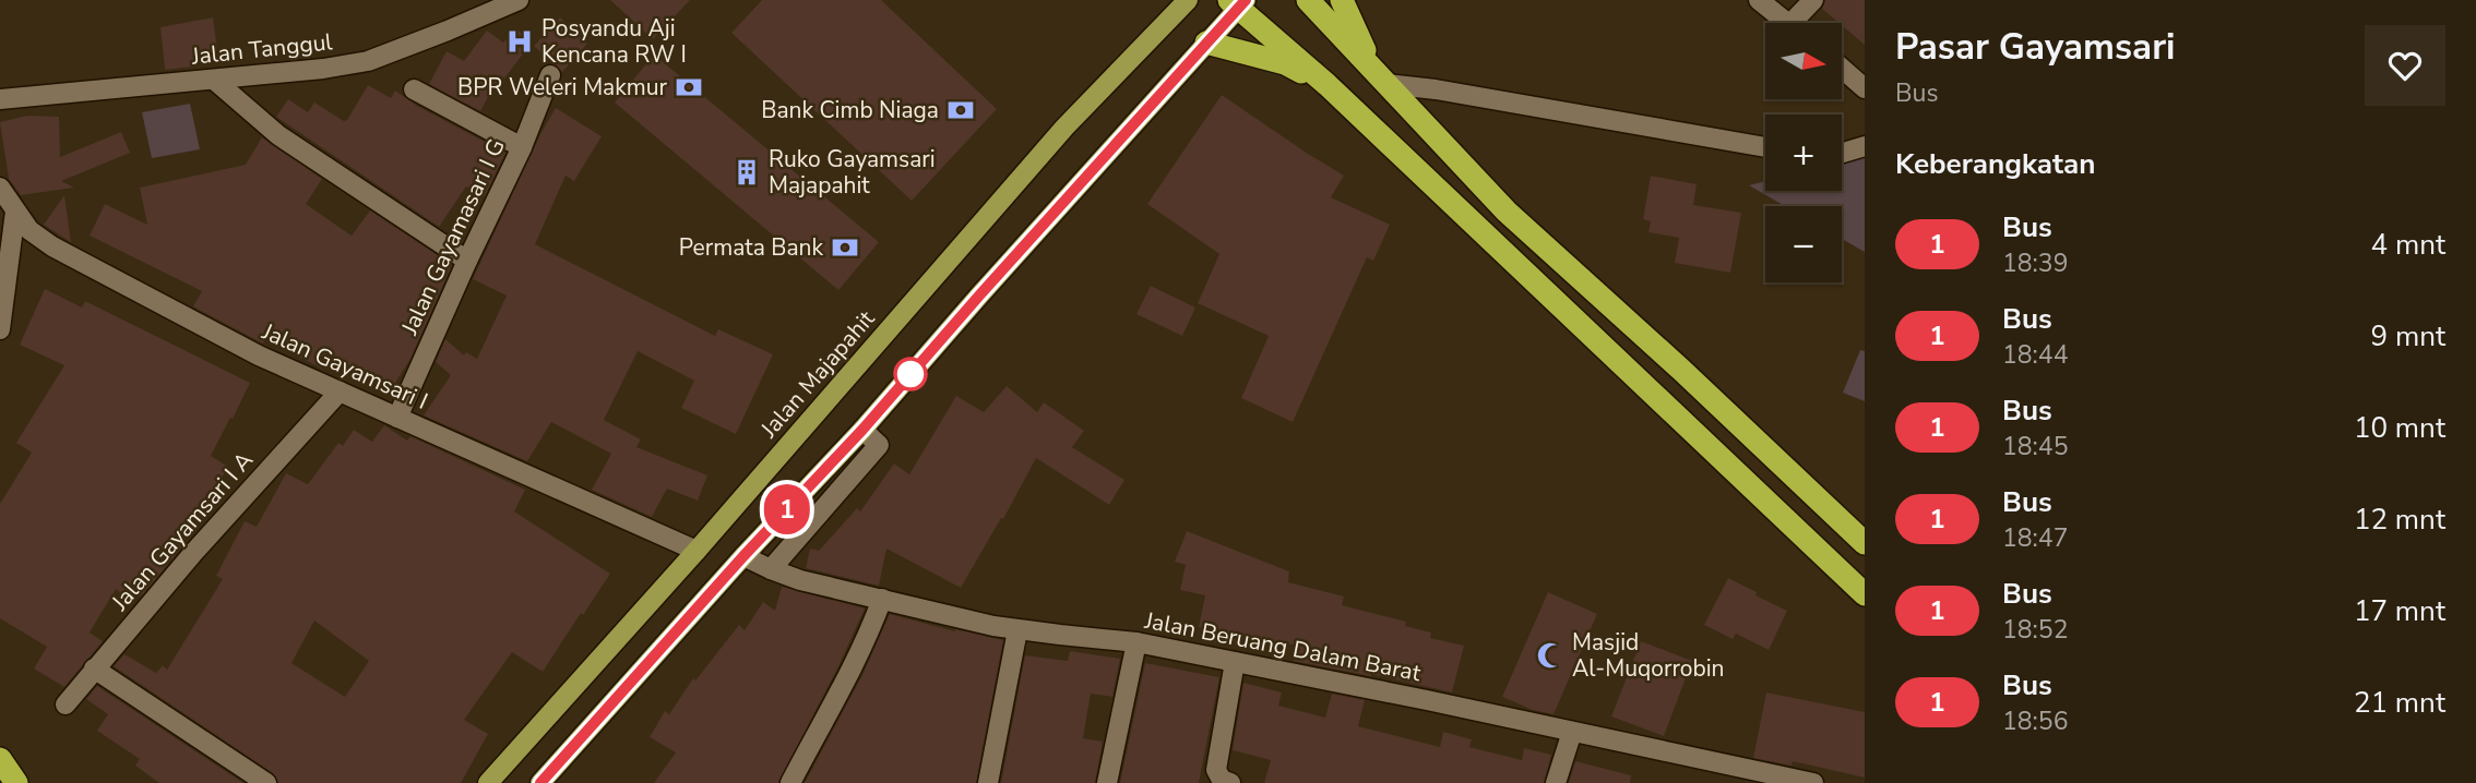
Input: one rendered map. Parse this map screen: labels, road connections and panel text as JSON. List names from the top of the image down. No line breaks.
{"streets":{"main road":["Jalan Majapahit"],"street":["Jalan Tanggul","Jalan Gayamasari I G","Jalan Gayamsari I","Jalan Gayamsari I A","Jalan Beruang Dalam Barat"]},"crossings":[["Jalan Gayamasari I G","Jalan Gayamsari I"],["Jalan Gayamsari I","Jalan Majapahit"],["Jalan Gayamsari I","Jalan Gayamsari I A"]],"places":{"hospital":["Posyandu Aji Kencana RW I"],"bank":["BPR Weleri Makmur","Bank Cimb Niaga","Permata Bank"],"building":["Ruko Gayamsari Majapahit"],"mosque":["Masjid Al-Muqorrobin"]},"lines":["bus line 1"],"north":"right","page":{"on_map":"1","heading":[["Pasar Gayamsari","Bus"],"Keberangkatan"],"map_buttons":["+","−"],"list":[{"mark":"1","name":"Bus","note":"18:39","value":"4 mnt"},{"mark":"1","name":"Bus","note":"18:44","value":"9 mnt"},{"mark":"1","name":"Bus","note":"18:45","value":"10 mnt"},{"mark":"1","name":"Bus","note":"18:47","value":"12 mnt"},{"mark":"1","name":"Bus","note":"18:52","value":"17 mnt"},{"mark":"1","name":"Bus","note":"18:56","value":"21 mnt"}]}}
